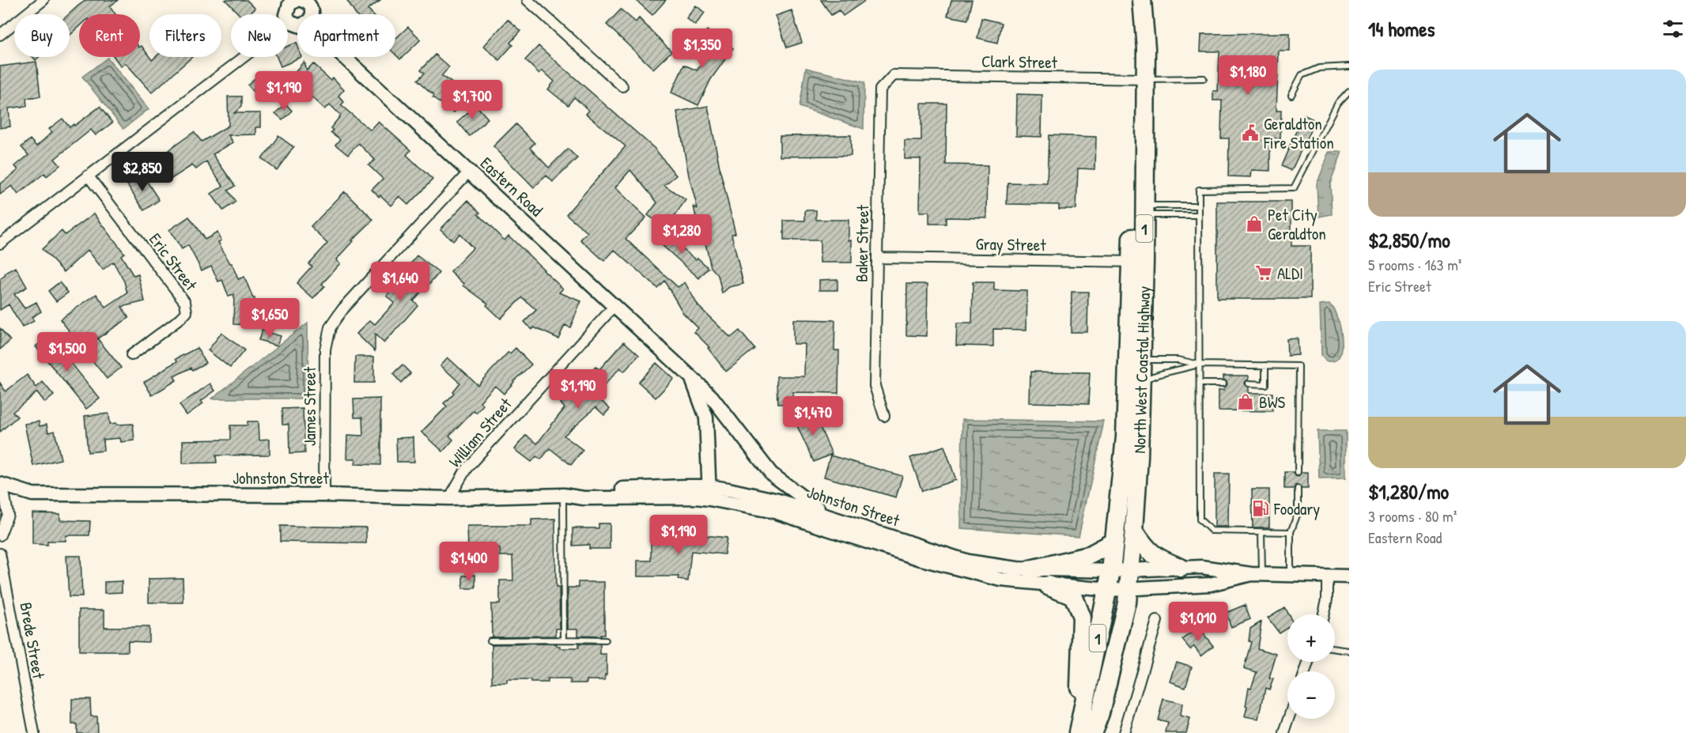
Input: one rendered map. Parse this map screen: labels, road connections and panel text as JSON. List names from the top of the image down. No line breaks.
{"streets":{"highway":["1","North West Coastal Highway"],"main road":["Eastern Road","Johnston Street"],"street":["Clark Street","Baker Street","Gray Street","Eric Street","James Street","William Street","Brede Street"]},"crossings":[["Clark Street","Baker Street"],["Clark Street","North West Coastal Highway"],["Eastern Road","James Street"],["Eastern Road","William Street"],["Eastern Road","Johnston Street"],["Baker Street","Gray Street"],["Gray Street","North West Coastal Highway"],["North West Coastal Highway","Johnston Street"],["James Street","Johnston Street"],["William Street","Johnston Street"]],"places":{"public building":["Geraldton Fire Station"],"shop":["Pet City Geraldton","BWS"],"supermarket":["ALDI"],"fuel station":["Foodary"]},"page":{"heading":"14 homes","chip":["Buy","Rent","Filters","New","Apartment"],"price":["$1,350","$1,180","$1,190","$1,700","$2,850","$1,280","$1,640","$1,650","$1,500","$1,190","$1,470","$1,190","$1,400","$1,010"],"list":[{"name":"$2,850/mo","note":"5 rooms · 163 m² · Eric Street"},{"name":"$1,280/mo","note":"3 rooms · 80 m² · Eastern Road"}],"map_buttons":["+","−"]}}
